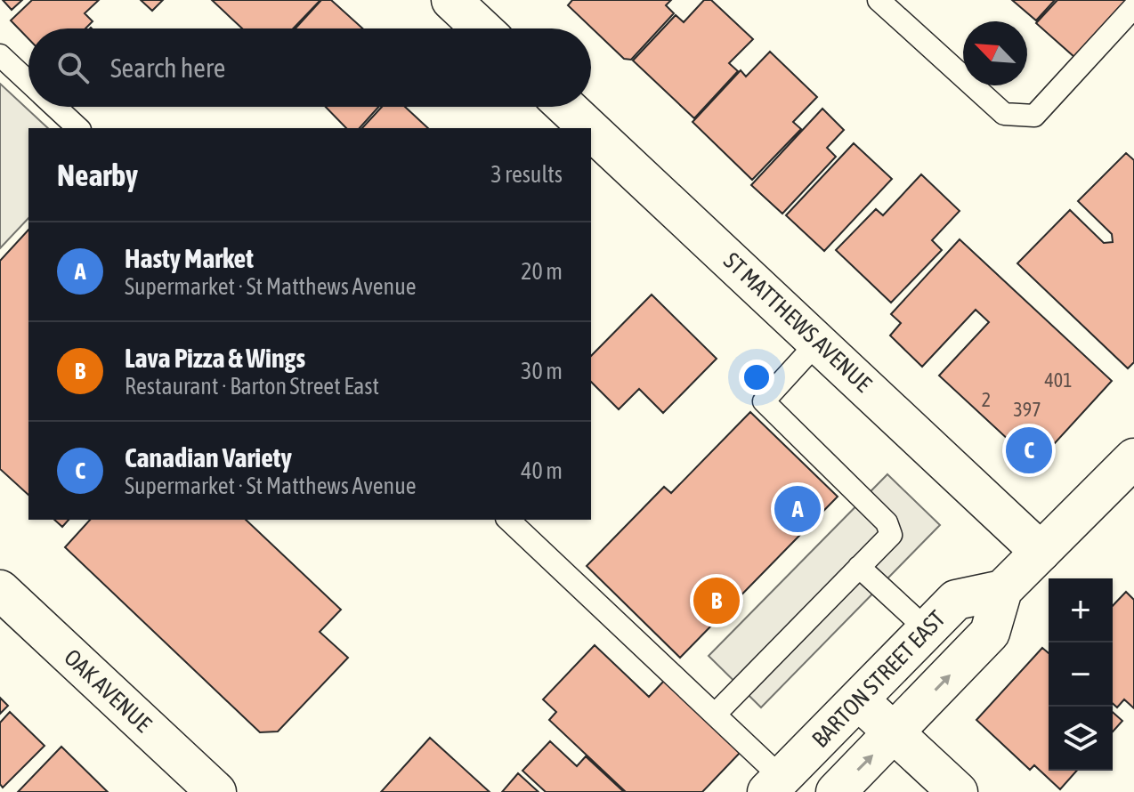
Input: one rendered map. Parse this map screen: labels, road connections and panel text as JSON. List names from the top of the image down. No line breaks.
{"streets":{"street":["ST MATTHEWS AVENUE","BARTON STREET EAST","OAK AVENUE"]},"crossings":[["ST MATTHEWS AVENUE","BARTON STREET EAST"]],"house_numbers":["401","2","397"],"north":"top left","page":{"search":"Search here","heading":["Nearby","3 results"],"list":[{"mark":"A","name":"Hasty Market","note":"Supermarket · St Matthews Avenue","value":"20 m"},{"mark":"B","name":"Lava Pizza & Wings","note":"Restaurant · Barton Street East","value":"30 m"},{"mark":"C","name":"Canadian Variety","note":"Supermarket · St Matthews Avenue","value":"40 m"}],"pins":["C","A","B"],"map_buttons":["+","−"]}}
